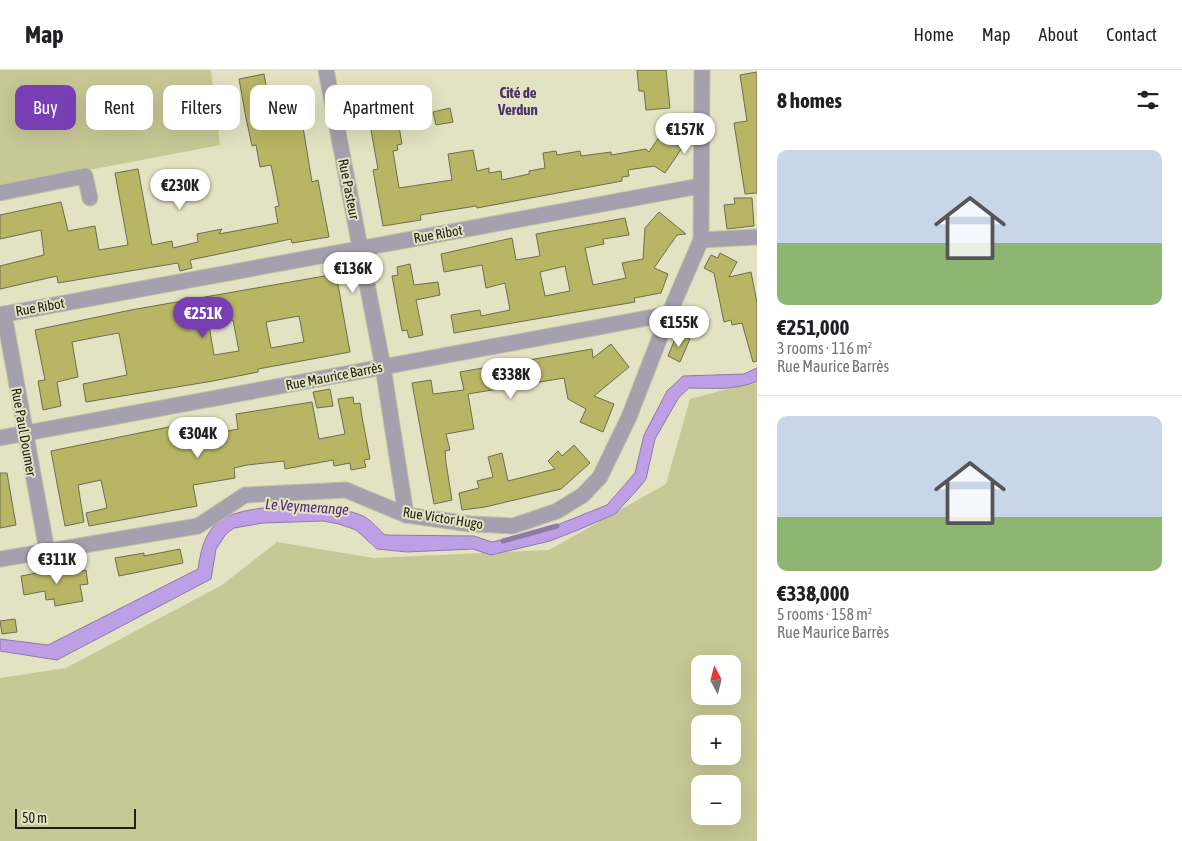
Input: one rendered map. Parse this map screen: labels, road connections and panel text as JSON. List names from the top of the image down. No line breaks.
{"streets":{"street":["Rue Pasteur","Rue Ribot","Rue Maurice Barrès","Rue Paul Doumer","Rue Victor Hugo"]},"crossings":[["Rue Pasteur","Rue Ribot"],["Rue Pasteur","Rue Maurice Barrès"],["Rue Pasteur","Rue Victor Hugo"],["Rue Ribot","Rue Paul Doumer"],["Rue Maurice Barrès","Rue Paul Doumer"],["Rue Maurice Barrès","Rue Victor Hugo"],["Rue Paul Doumer","Rue Victor Hugo"]],"districts":["Cité de Verdun"],"water":["Le Veymerange"],"scale_bar":"50 m","north":"top","page":{"header":"Map","nav":["Home","Map","About","Contact"],"heading":"8 homes","chip":["Buy","Rent","Filters","New","Apartment"],"price":["€157K","€230K","€136K","€251K","€155K","€338K","€304K","€311K"],"list":[{"name":"€251,000","note":"3 rooms · 116 m² · Rue Maurice Barrès"},{"name":"€338,000","note":"5 rooms · 158 m² · Rue Maurice Barrès"}],"map_buttons":["+","−"],"scale":"50 m"}}
